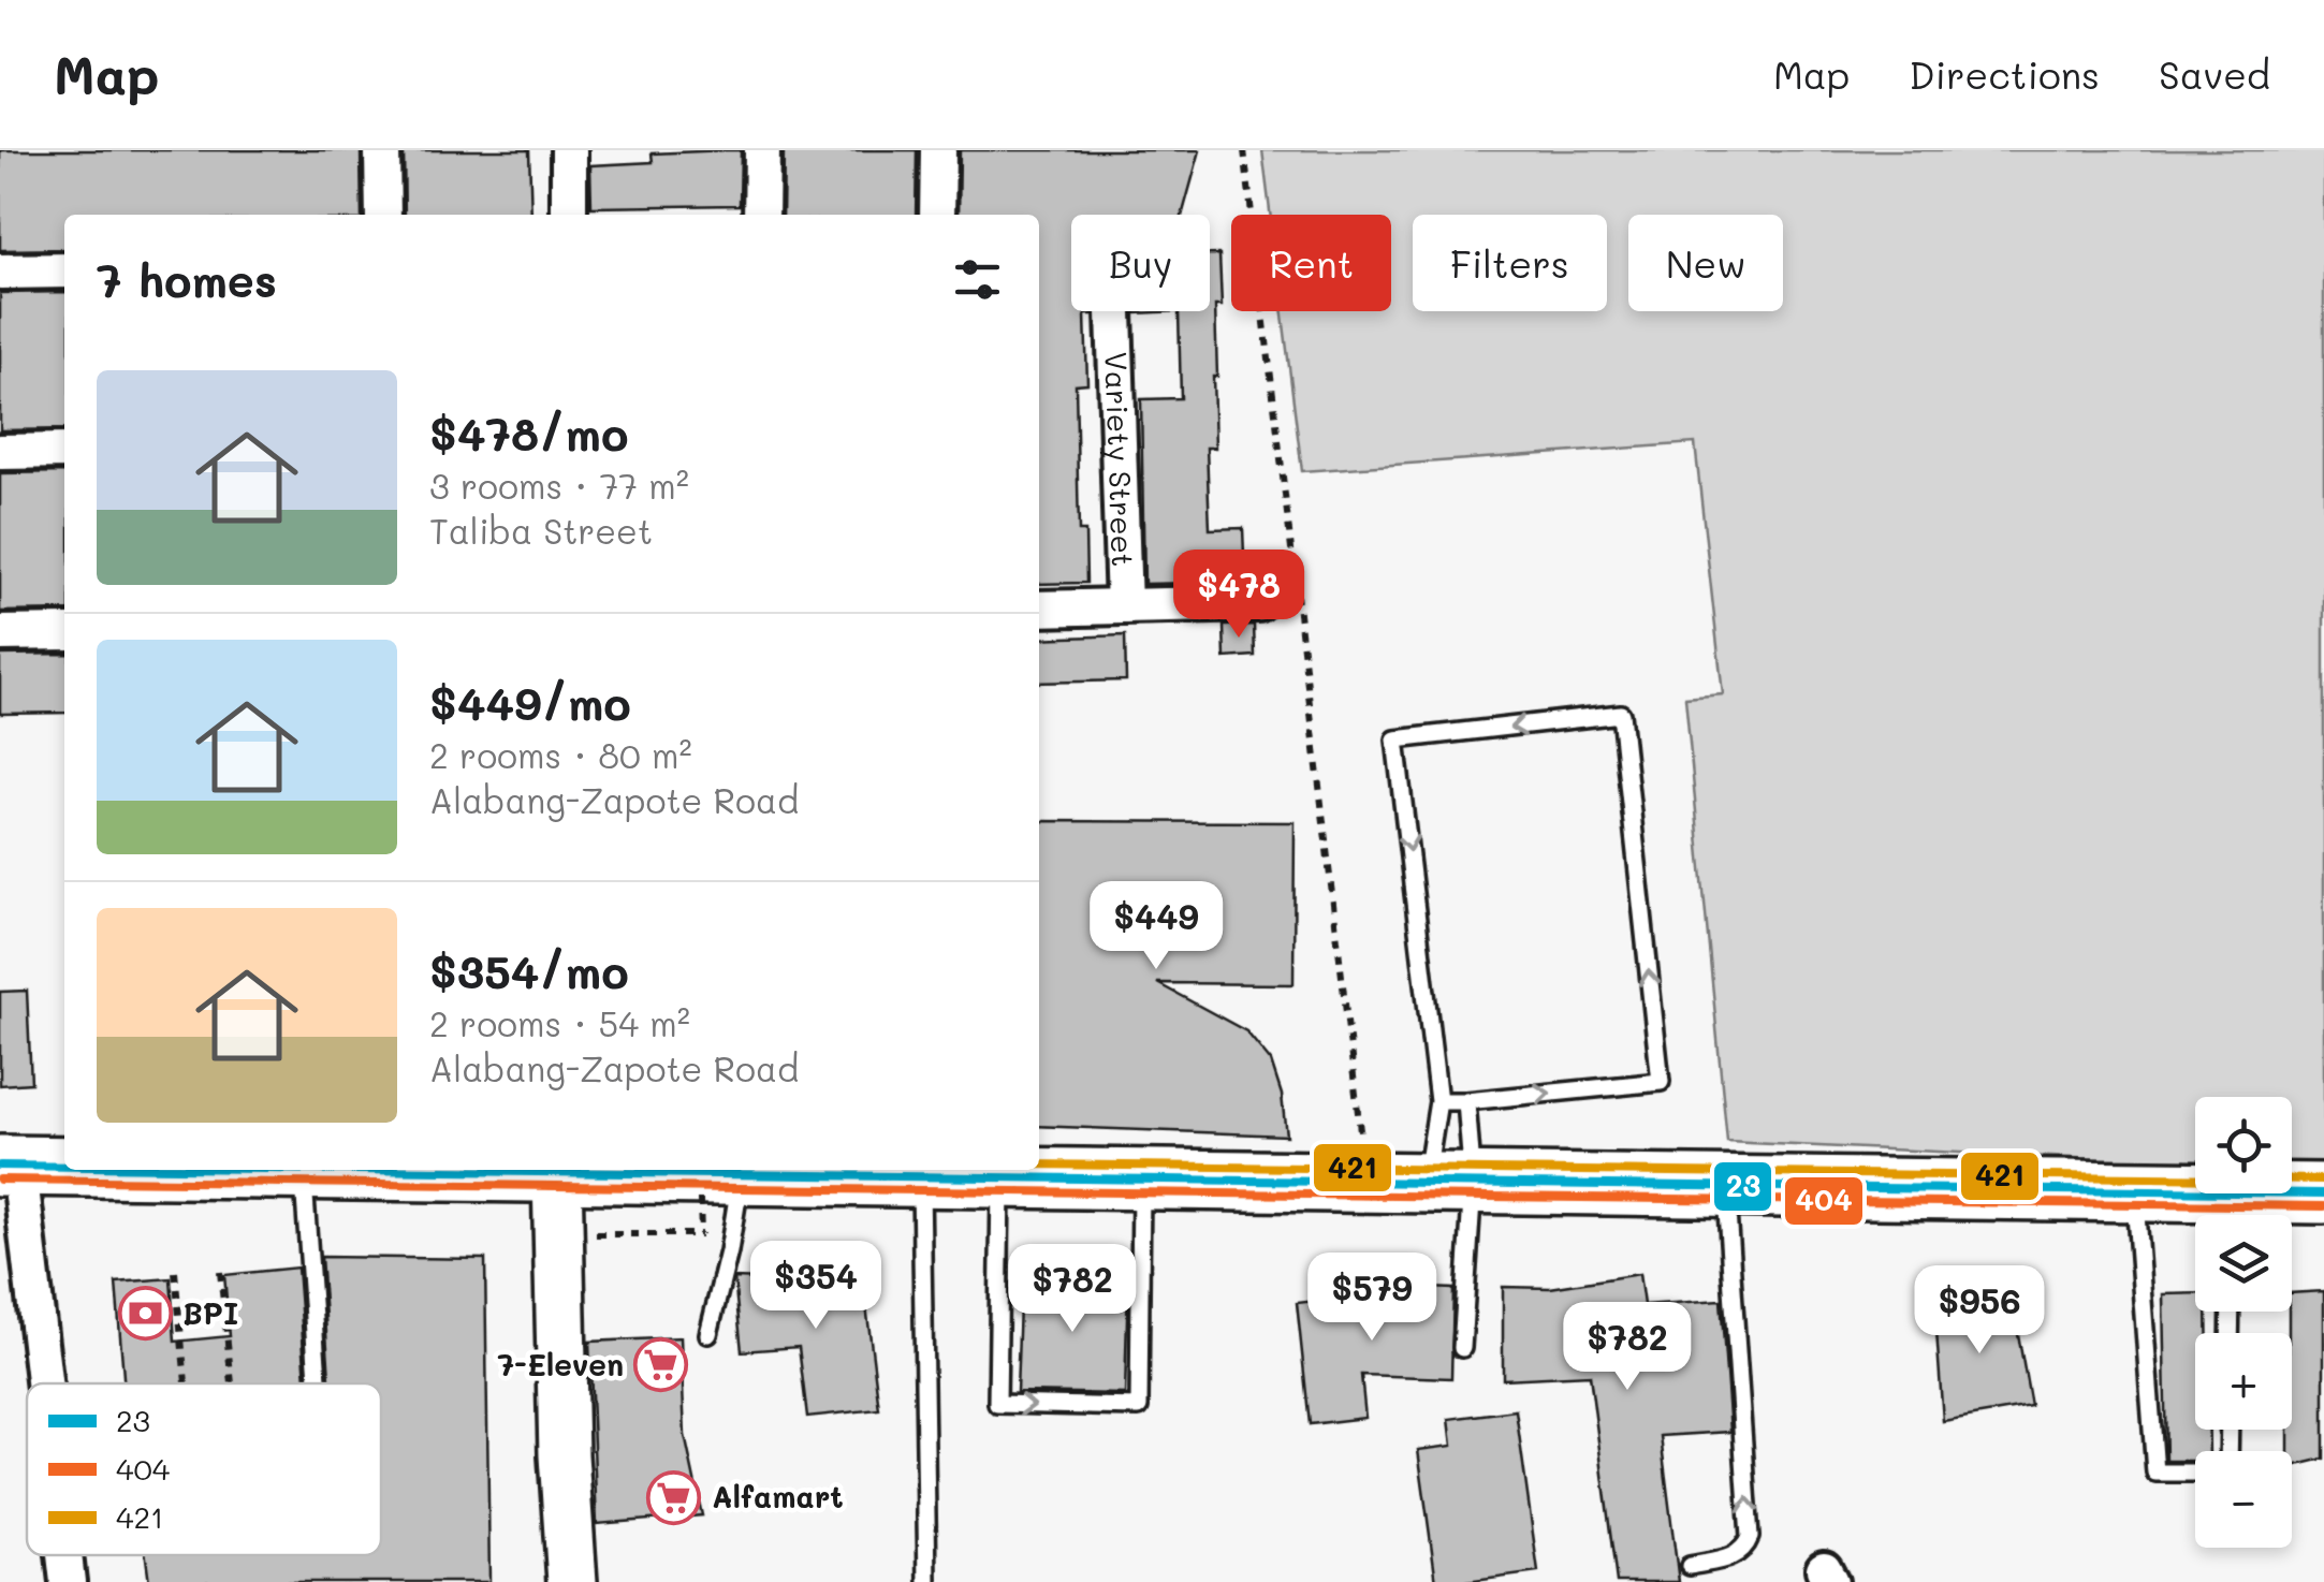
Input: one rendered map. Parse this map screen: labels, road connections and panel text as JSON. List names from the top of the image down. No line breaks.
{"streets":{"street":["Variety Street"]},"places":{"bank":["BPI"],"supermarket":["7-Eleven","Alfamart"]},"lines":["transit line 421","transit line 23","transit line 404"],"legend":["23","404","421"],"page":{"header":"Map","nav":["Map","Directions","Saved"],"chip":["Buy","Rent","Filters","New"],"heading":"7 homes","list":[{"name":"$478/mo","note":"3 rooms · 77 m² · Taliba Street"},{"name":"$449/mo","note":"2 rooms · 80 m² · Alabang-Zapote Road"},{"name":"$354/mo","note":"2 rooms · 54 m² · Alabang-Zapote Road"}],"price":["$478","$449","$354","$782","$579","$956","$782"],"map_buttons":["+","−"]}}
